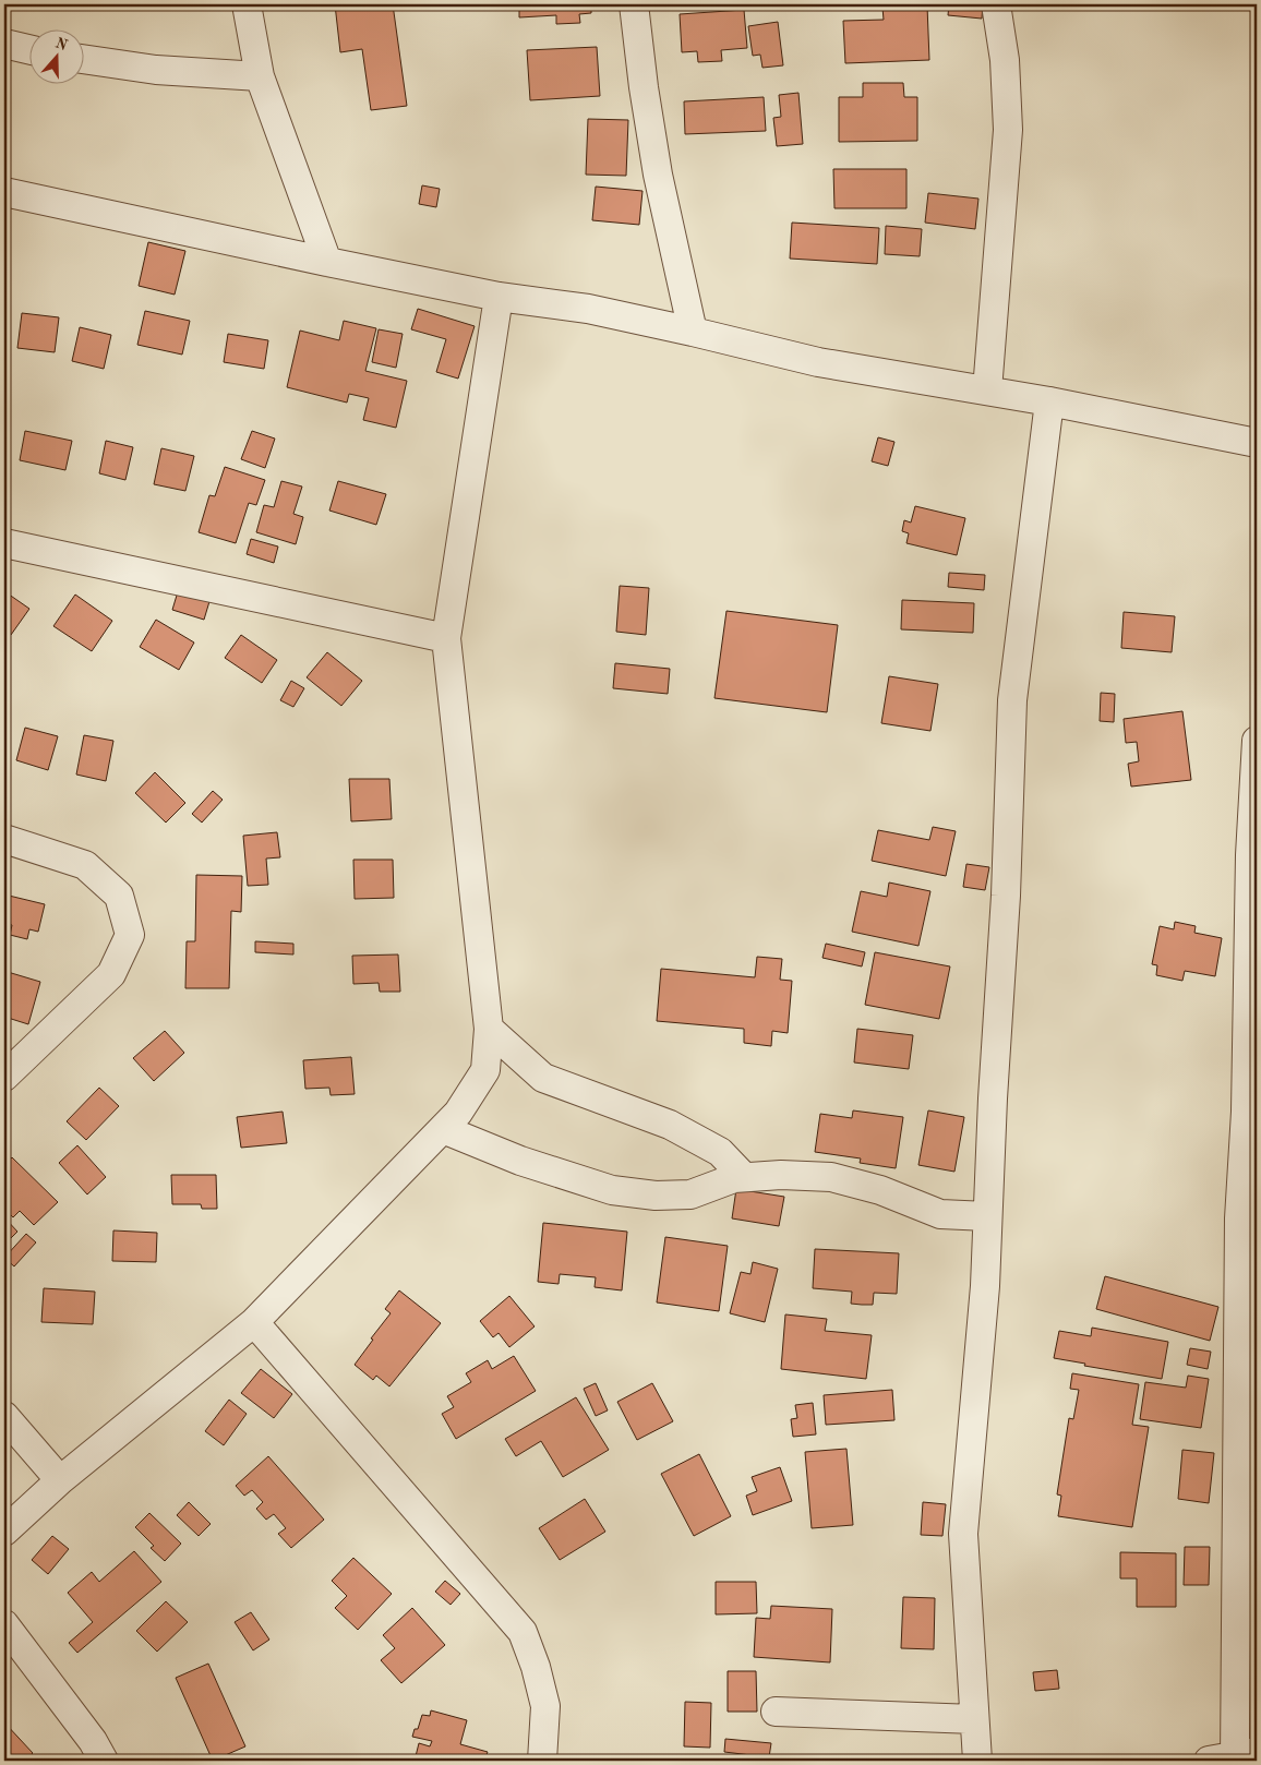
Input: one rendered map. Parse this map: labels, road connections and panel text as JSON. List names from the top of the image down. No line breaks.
{"north":"top"}
